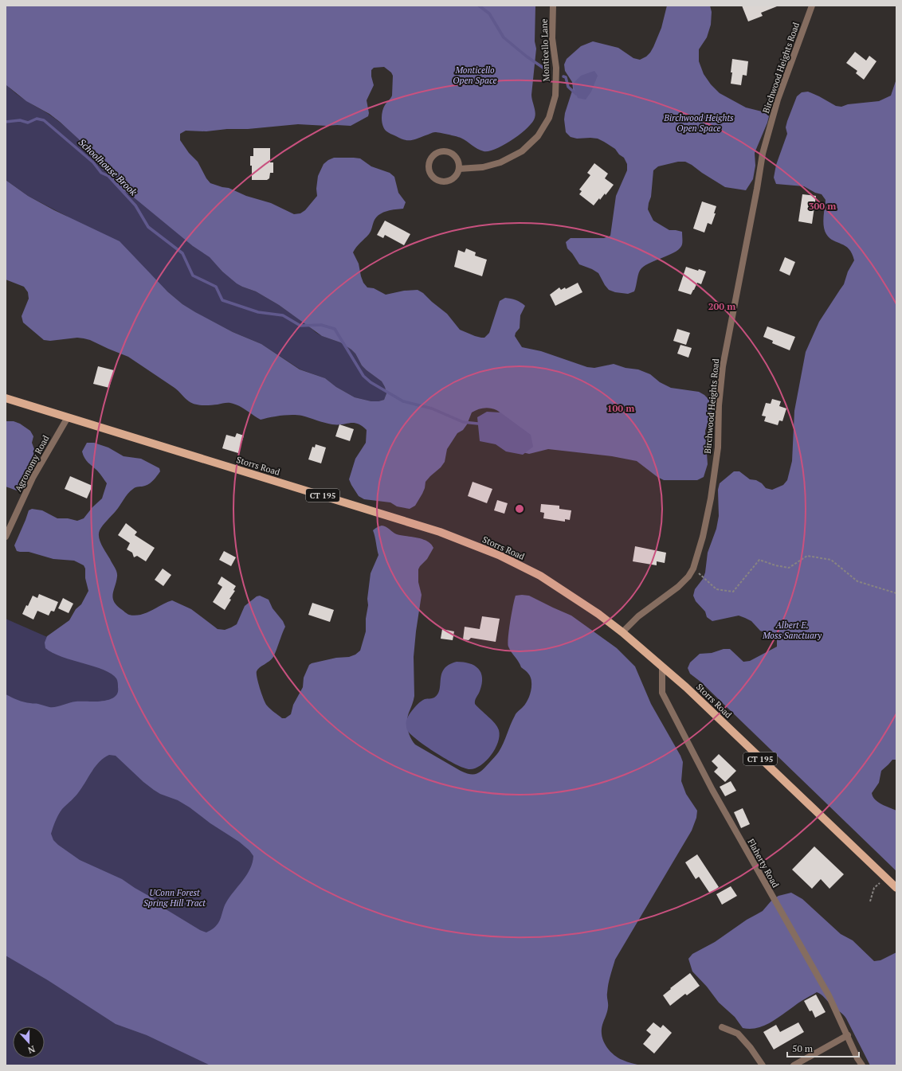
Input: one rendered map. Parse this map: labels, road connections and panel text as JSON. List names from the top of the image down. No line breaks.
{"streets":{"main road":["Storrs Road","CT 195"],"street":["Monticello Lane","Birchwood Heights Road","Agronomy Road","Flaherty Road"]},"crossings":[["Birchwood Heights Road","Storrs Road"],["Agronomy Road","Storrs Road"],["Storrs Road","Flaherty Road"]],"water":["Schoolhouse Brook"],"parks":["Monticello Open Space","Birchwood Heights Open Space","Albert E. Moss Sanctuary","UConn Forest Spring Hill Tract"],"scale_bar":"50 m","north":"bottom","rings":["300 m","200 m","100 m"]}
